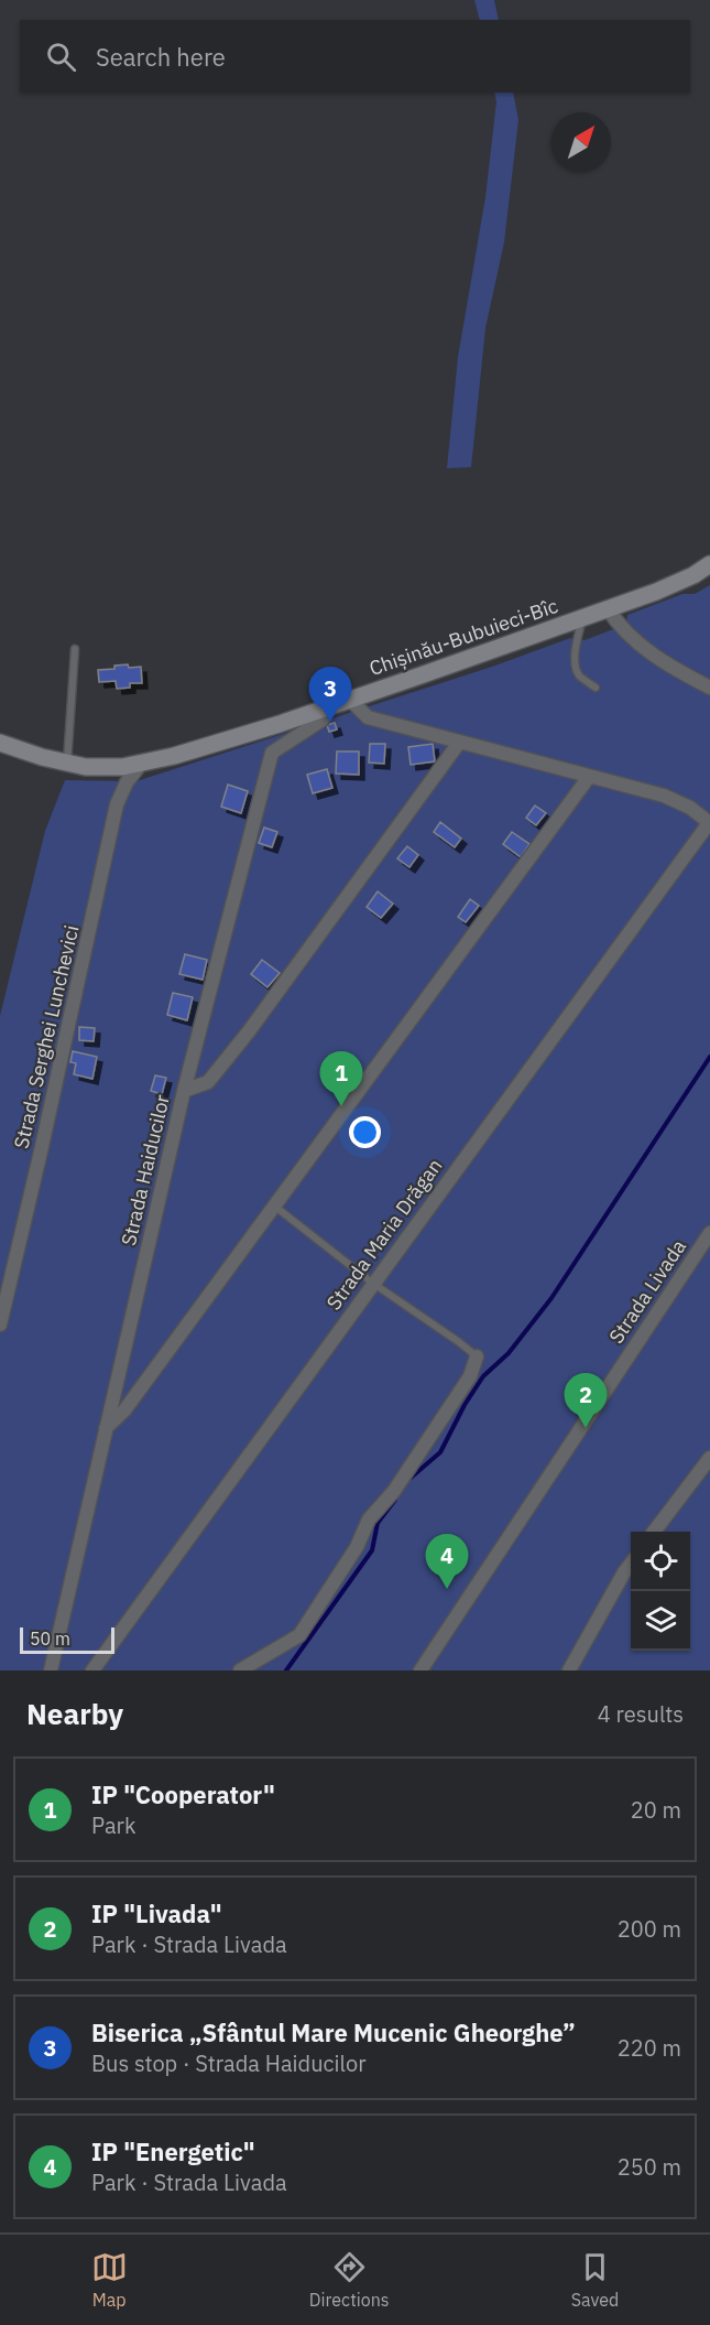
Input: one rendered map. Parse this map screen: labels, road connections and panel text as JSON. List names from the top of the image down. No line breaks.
{"streets":{"street":["Chișinău-Bubuieci-Bîc","Strada Serghei Lunchevici","Strada Haiducilor","Strada Maria Drăgan","Strada Livada"]},"crossings":[["Chișinău-Bubuieci-Bîc","Strada Serghei Lunchevici"],["Chișinău-Bubuieci-Bîc","Strada Haiducilor"]],"scale_bar":"50 m","north":"top right","page":{"search":"Search here","pins":["3","1","2","4"],"scale":"50 m","heading":["Nearby","4 results"],"list":[{"mark":"1","name":"IP \"Cooperator\"","note":"Park","value":"20 m"},{"mark":"2","name":"IP \"Livada\"","note":"Park · Strada Livada","value":"200 m"},{"mark":"3","name":"Biserica „Sfântul Mare Mucenic Gheorghe”","note":"Bus stop · Strada Haiducilor","value":"220 m"},{"mark":"4","name":"IP \"Energetic\"","note":"Park · Strada Livada","value":"250 m"}],"nav":["Map","Directions","Saved"]}}
